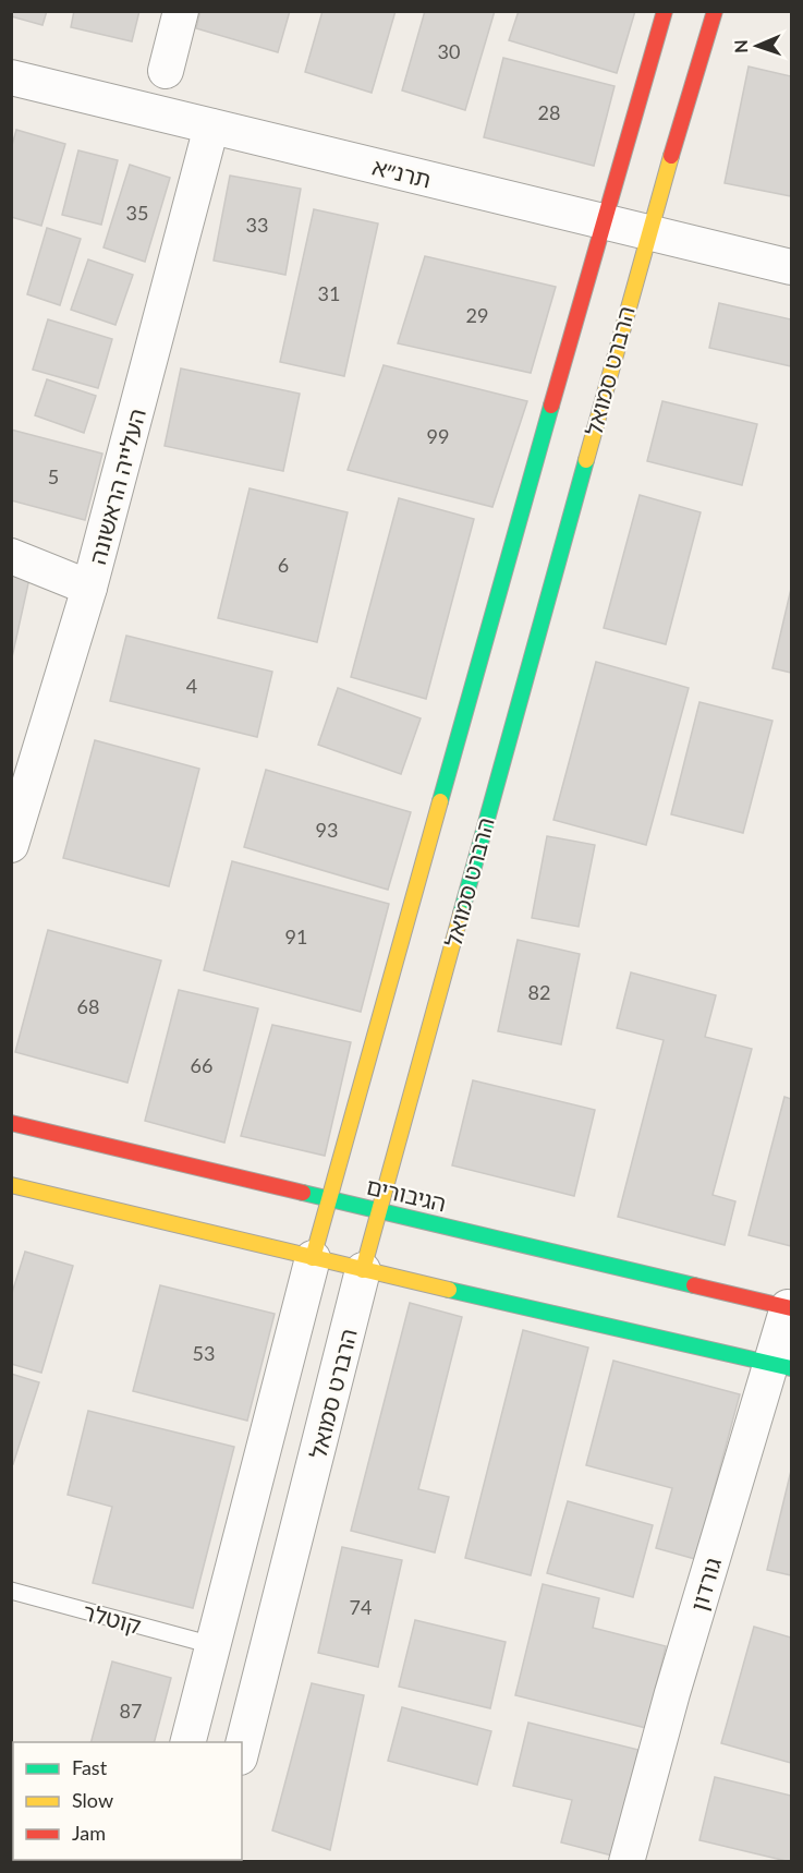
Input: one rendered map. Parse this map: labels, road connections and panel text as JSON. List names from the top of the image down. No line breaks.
{"streets":{"street":["תרנ״א","הרברט סמואל","העלייה הראשונה","הגיבורים","גורדון"],"lane":["קוטלר"]},"crossings":[["תרנ״א","הרברט סמואל"],["תרנ״א","העלייה הראשונה"],["הרברט סמואל","הגיבורים"],["הרברט סמואל","קוטלר"],["הגיבורים","גורדון"]],"house_numbers":["30","28","35","33","31","29","99","5","6","4","93","91","82","68","66","53","74","87"],"legend":["Fast","Slow","Jam"],"north":"left"}
